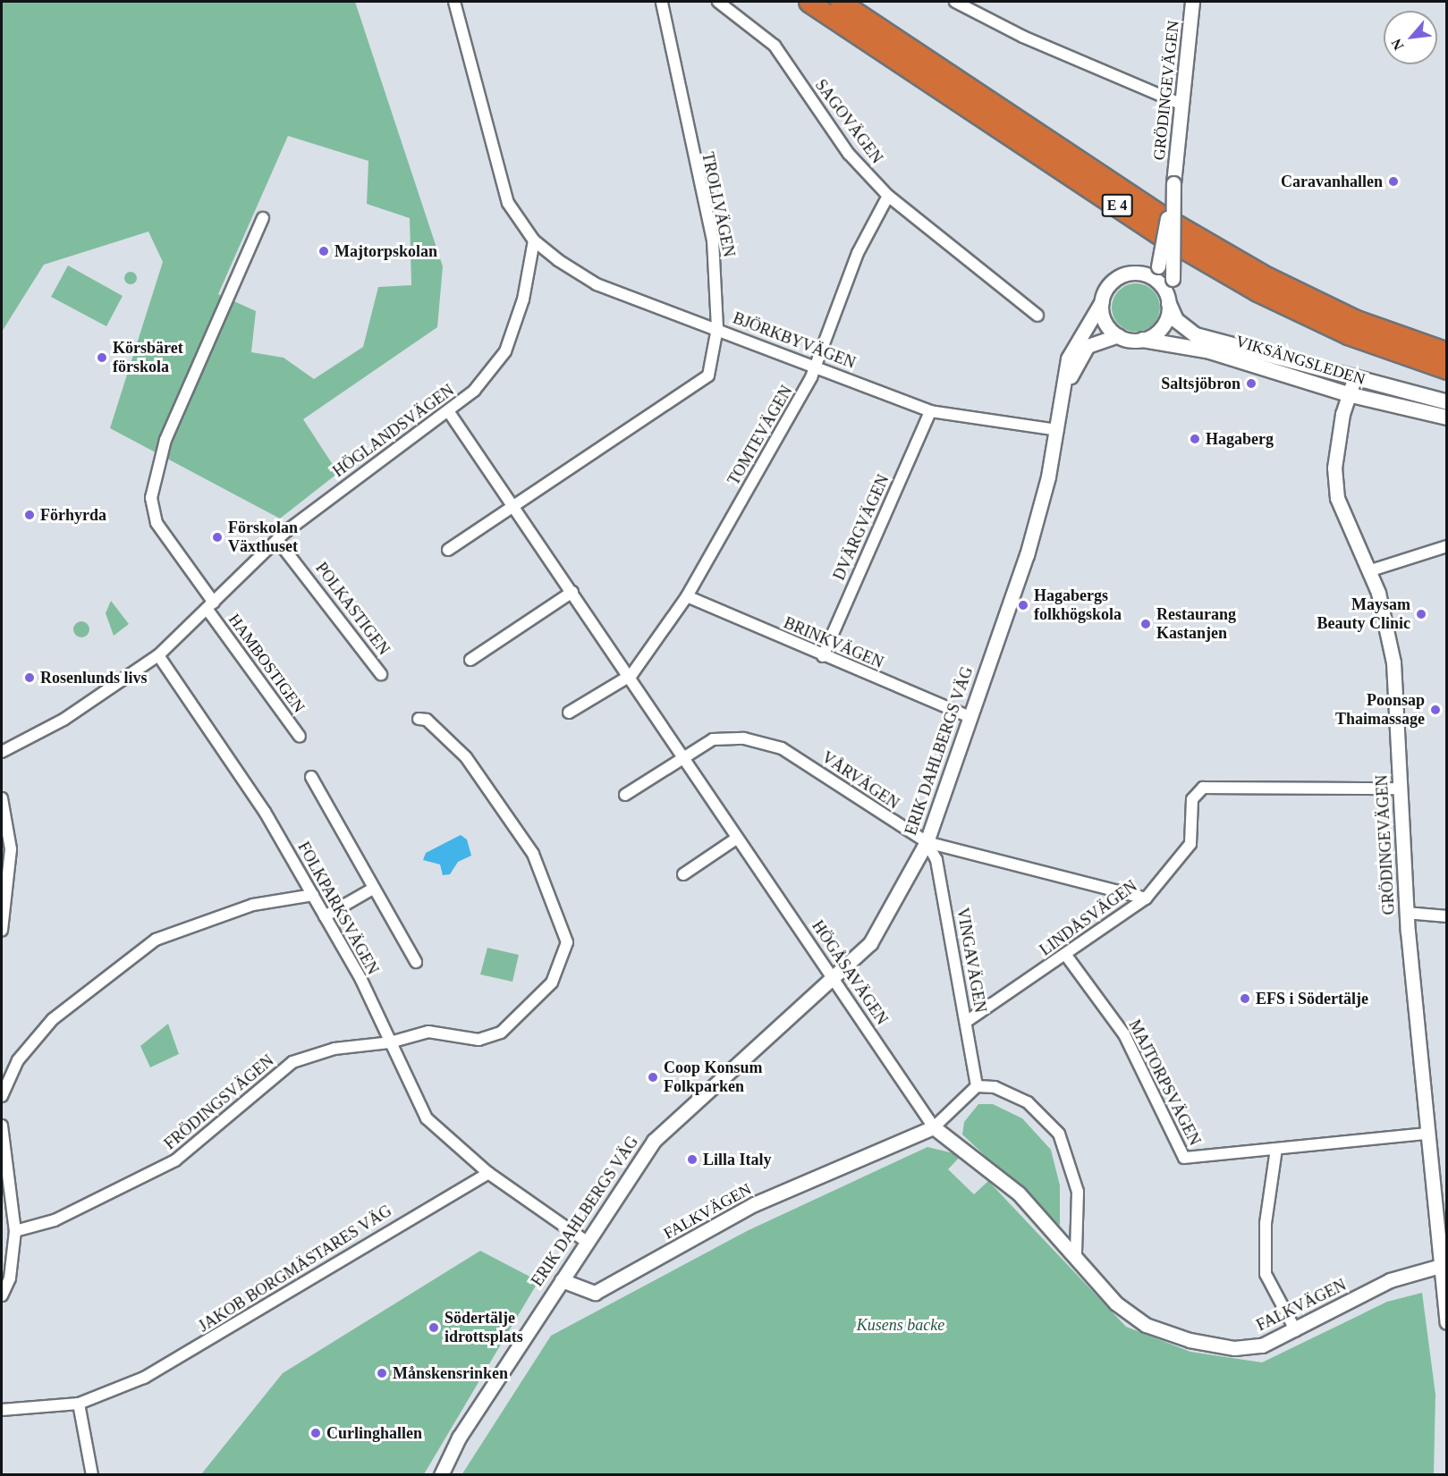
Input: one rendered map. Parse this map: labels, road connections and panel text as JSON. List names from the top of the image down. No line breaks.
{"streets":{"highway":["E 4"],"main road":["VIKSÄNGSLEDEN"],"street":["GRÖDINGEVÄGEN","SAGOVÄGEN","TROLLVÄGEN","BJÖRKBYVÄGEN","HÖGLANDSVÄGEN","TOMTEVÄGEN","DVÄRGVÄGEN","POLKASTIGEN","BRINKVÄGEN","HAMBOSTIGEN","ERIK DAHLBERGS VÄG","VÅRVÄGEN","FOLKPARKSVÄGEN","LINDÅSVÄGEN","VINGAVÄGEN","HÖGÅSAVÄGEN","MAJTORPSVÄGEN","FRÖDINGSVÄGEN","FALKVÄGEN","JAKOB BORGMÄSTARES VÄG"]},"crossings":[["GRÖDINGEVÄGEN","VIKSÄNGSLEDEN"],["GRÖDINGEVÄGEN","ERIK DAHLBERGS VÄG"],["GRÖDINGEVÄGEN","LINDÅSVÄGEN"],["GRÖDINGEVÄGEN","MAJTORPSVÄGEN"],["GRÖDINGEVÄGEN","FALKVÄGEN"],["SAGOVÄGEN","TOMTEVÄGEN"],["TROLLVÄGEN","BJÖRKBYVÄGEN"],["TROLLVÄGEN","HÖGÅSAVÄGEN"],["BJÖRKBYVÄGEN","HÖGLANDSVÄGEN"],["BJÖRKBYVÄGEN","TOMTEVÄGEN"],["BJÖRKBYVÄGEN","DVÄRGVÄGEN"],["BJÖRKBYVÄGEN","ERIK DAHLBERGS VÄG"],["VIKSÄNGSLEDEN","ERIK DAHLBERGS VÄG"],["HÖGLANDSVÄGEN","POLKASTIGEN"],["HÖGLANDSVÄGEN","HAMBOSTIGEN"],["HÖGLANDSVÄGEN","FOLKPARKSVÄGEN"],["HÖGLANDSVÄGEN","HÖGÅSAVÄGEN"],["TOMTEVÄGEN","BRINKVÄGEN"],["TOMTEVÄGEN","HÖGÅSAVÄGEN"],["DVÄRGVÄGEN","BRINKVÄGEN"],["BRINKVÄGEN","ERIK DAHLBERGS VÄG"],["ERIK DAHLBERGS VÄG","VÅRVÄGEN"],["ERIK DAHLBERGS VÄG","VINGAVÄGEN"],["ERIK DAHLBERGS VÄG","HÖGÅSAVÄGEN"],["ERIK DAHLBERGS VÄG","FALKVÄGEN"],["VÅRVÄGEN","LINDÅSVÄGEN"],["VÅRVÄGEN","VINGAVÄGEN"],["VÅRVÄGEN","HÖGÅSAVÄGEN"],["FOLKPARKSVÄGEN","FRÖDINGSVÄGEN"],["FOLKPARKSVÄGEN","JAKOB BORGMÄSTARES VÄG"],["LINDÅSVÄGEN","VINGAVÄGEN"],["LINDÅSVÄGEN","MAJTORPSVÄGEN"],["VINGAVÄGEN","FALKVÄGEN"],["HÖGÅSAVÄGEN","FALKVÄGEN"]],"parks":["Kusens backe"],"places":["Caravanhallen","Majtorpskolan","Körsbäret förskola","Saltsjöbron","Hagaberg","Förhyrda","Förskolan Växthuset","Hagabergs folkhögskola","Maysam Beauty Clinic","Restaurang Kastanjen","Rosenlunds livs","Poonsap Thaimassage","EFS i Södertälje","Coop Konsum Folkparken","Lilla Italy","Södertälje idrottsplats","Månskensrinken","Curlinghallen"],"north":"bottom left"}
